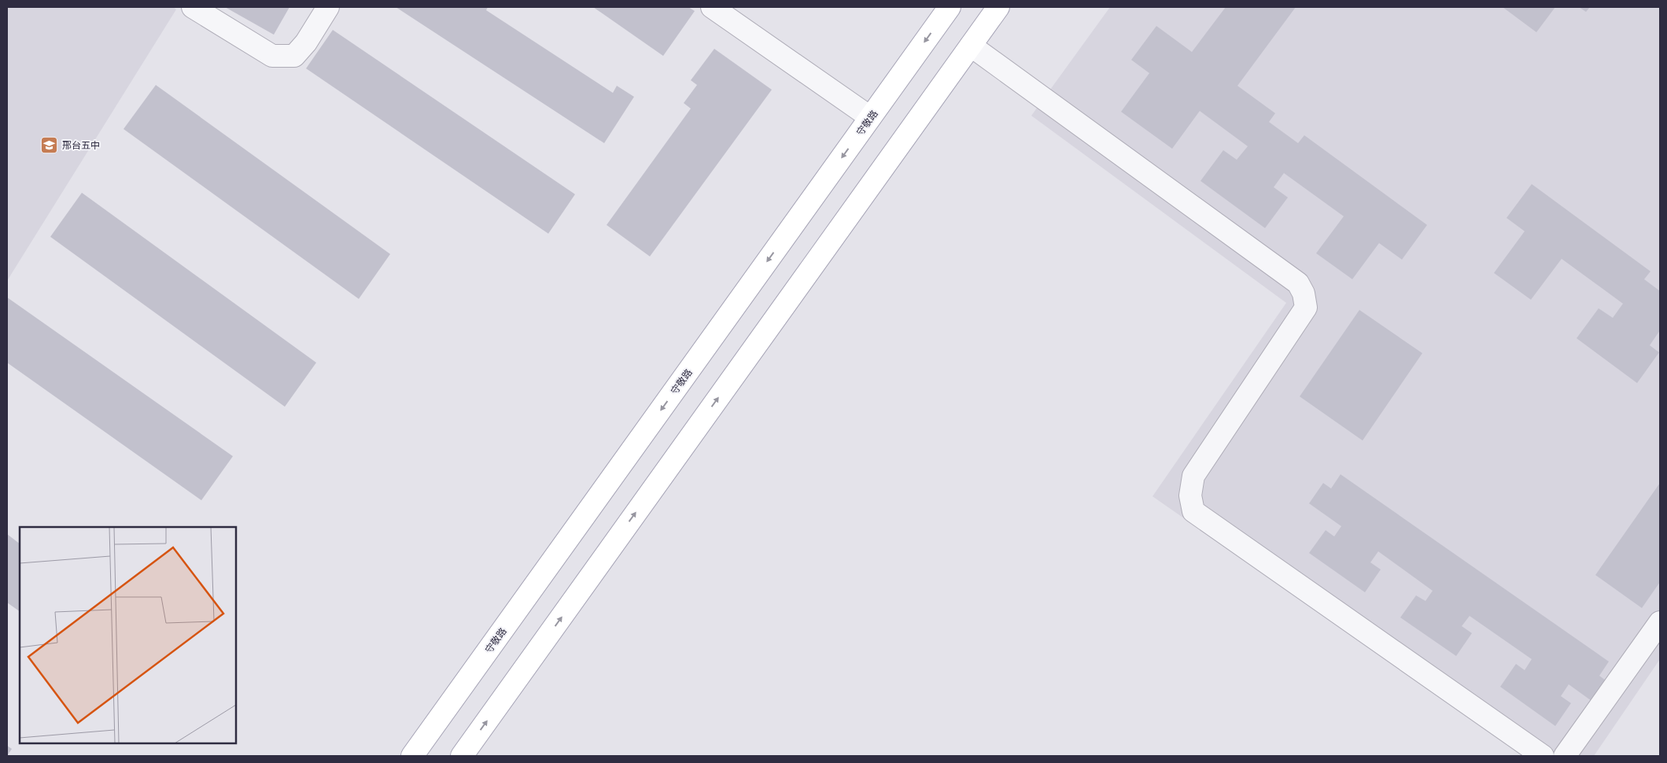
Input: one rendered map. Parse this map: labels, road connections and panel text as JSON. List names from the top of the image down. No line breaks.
{"streets":{"main road":["守敬路"]},"places":{"school or university":["邢台五中"]}}
